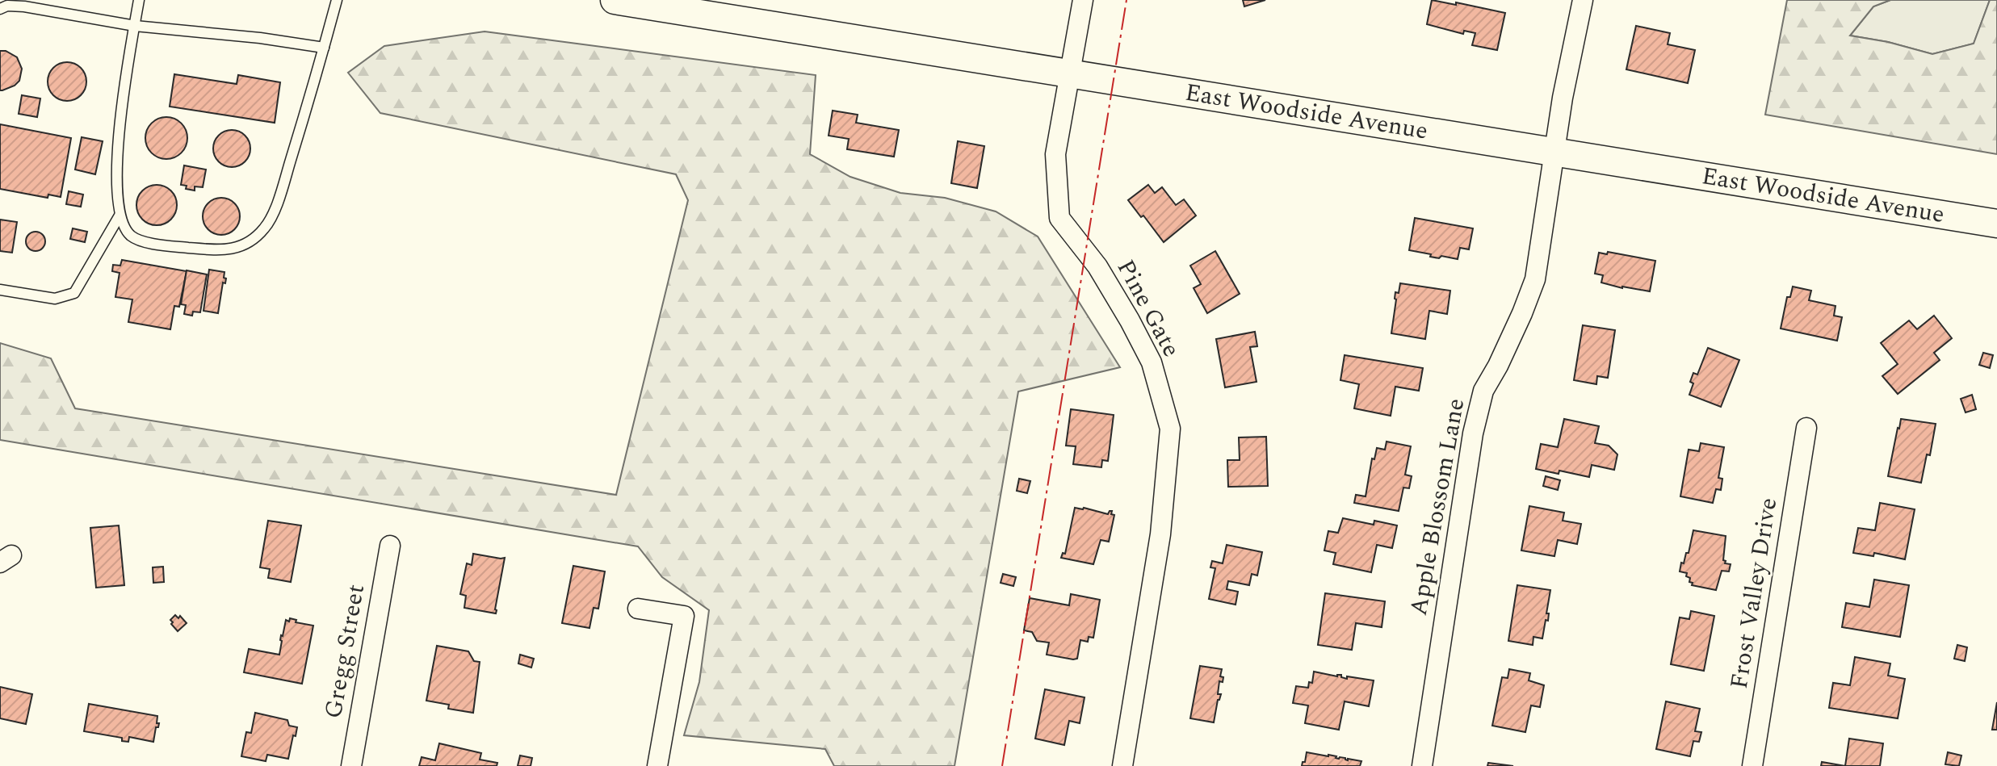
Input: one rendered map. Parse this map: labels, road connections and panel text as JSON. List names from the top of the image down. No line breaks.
{"streets":{"main road":["East Woodside Avenue"],"street":["Pine Gate","Apple Blossom Lane","Frost Valley Drive","Gregg Street"]},"crossings":[["East Woodside Avenue","Pine Gate"],["East Woodside Avenue","Apple Blossom Lane"]]}
